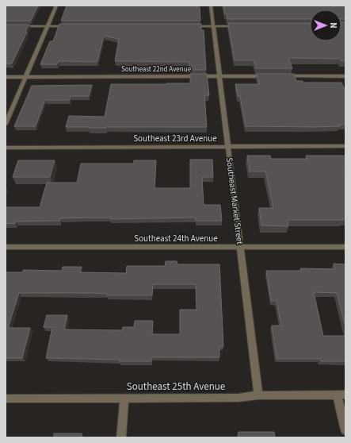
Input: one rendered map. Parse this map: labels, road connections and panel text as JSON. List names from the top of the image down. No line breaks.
{"streets":{"street":["Southeast 22nd Avenue","Southeast 23rd Avenue","Southeast Market Street","Southeast 24th Avenue","Southeast 25th Avenue"]},"crossings":[["Southeast 22nd Avenue","Southeast Market Street"],["Southeast 23rd Avenue","Southeast Market Street"],["Southeast Market Street","Southeast 24th Avenue"],["Southeast Market Street","Southeast 25th Avenue"]],"north":"right"}
